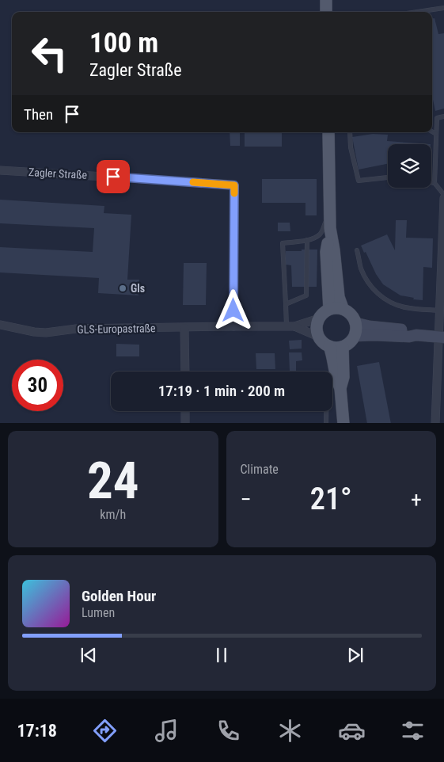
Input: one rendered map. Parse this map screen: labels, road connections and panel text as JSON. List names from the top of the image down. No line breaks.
{"streets":{"street":["Zagler Straße","GLS-Europastraße"]},"crossings":[["Zagler Straße","GLS-Europastraße"]],"places":["Gls"],"page":{"turn":["100 m","Zagler Straße"],"then":"Then","limit":"30","trip":"17:19 · 1 min · 200 m","tile":[["24","km/h"],"Climate"],"heat":["−","21°","+"],"song":["Golden Hour","Lumen"],"tabs":"17:18"}}
